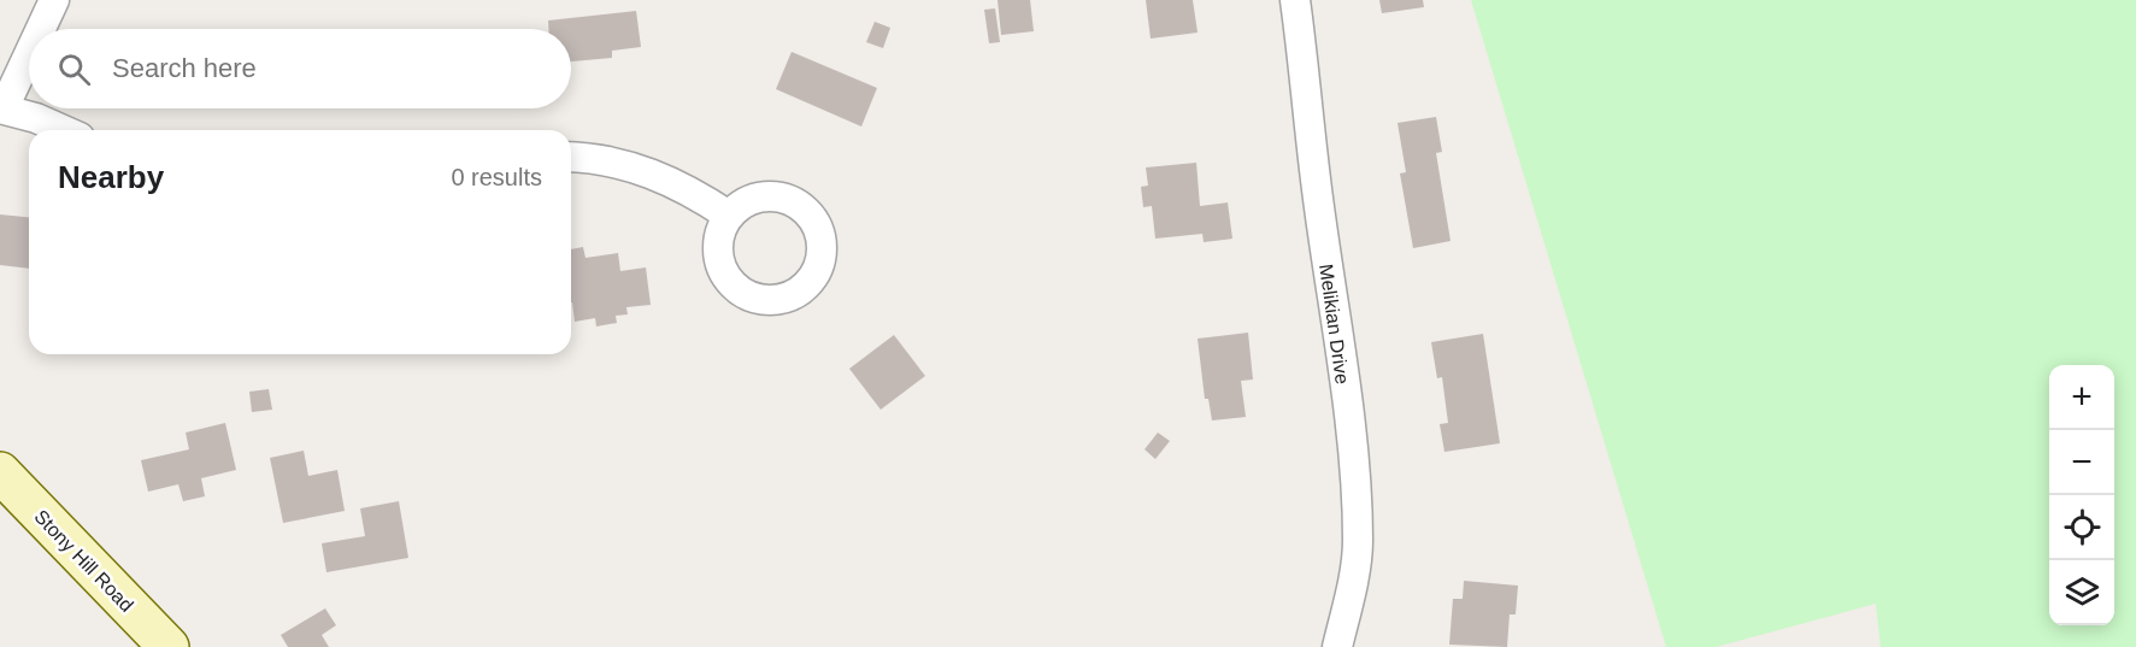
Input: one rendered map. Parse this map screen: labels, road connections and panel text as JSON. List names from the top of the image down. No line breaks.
{"streets":{"main road":["Stony Hill Road"],"street":["Melikian Drive"]},"page":{"search":"Search here","heading":["Nearby","0 results"],"map_buttons":["+","−"]}}
